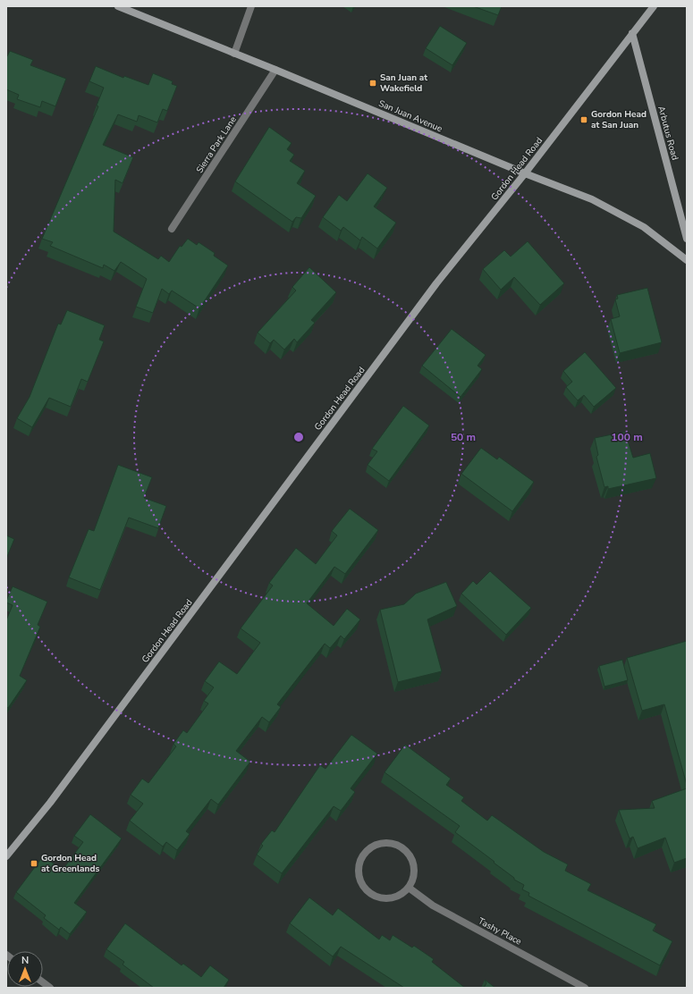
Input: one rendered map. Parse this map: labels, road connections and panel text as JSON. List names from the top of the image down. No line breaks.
{"streets":{"main road":["San Juan Avenue","Arbutus Road","Gordon Head Road"],"street":["Sierra Park Lane","Tashy Place"]},"crossings":[["San Juan Avenue","Sierra Park Lane"],["San Juan Avenue","Gordon Head Road"],["Arbutus Road","Gordon Head Road"]],"places":{"transit":["San Juan at Wakefield","Gordon Head at San Juan","Gordon Head at Greenlands"]},"north":"top","rings":["50 m","100 m"]}
